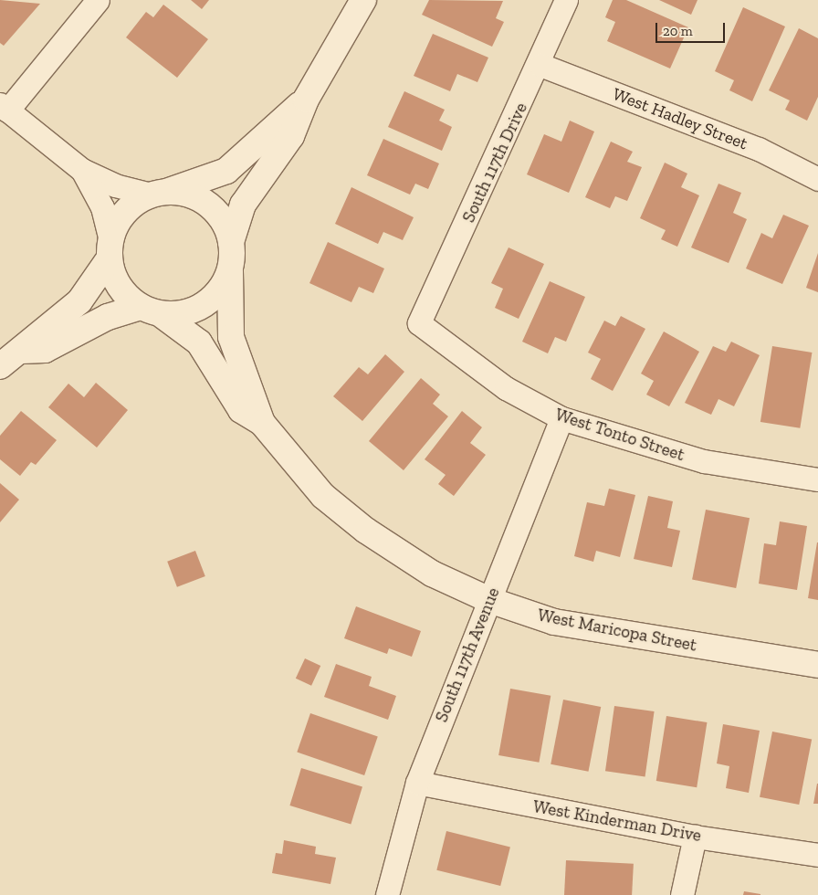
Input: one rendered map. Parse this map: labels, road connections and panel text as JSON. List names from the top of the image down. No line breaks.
{"streets":{"street":["West Hadley Street","South 117th Drive","West Tonto Street","West Maricopa Street","South 117th Avenue","West Kinderman Drive"]},"crossings":[["West Hadley Street","South 117th Drive"],["South 117th Drive","West Tonto Street"],["West Tonto Street","South 117th Avenue"],["West Maricopa Street","South 117th Avenue"],["South 117th Avenue","West Kinderman Drive"]],"scale_bar":"20 m"}
